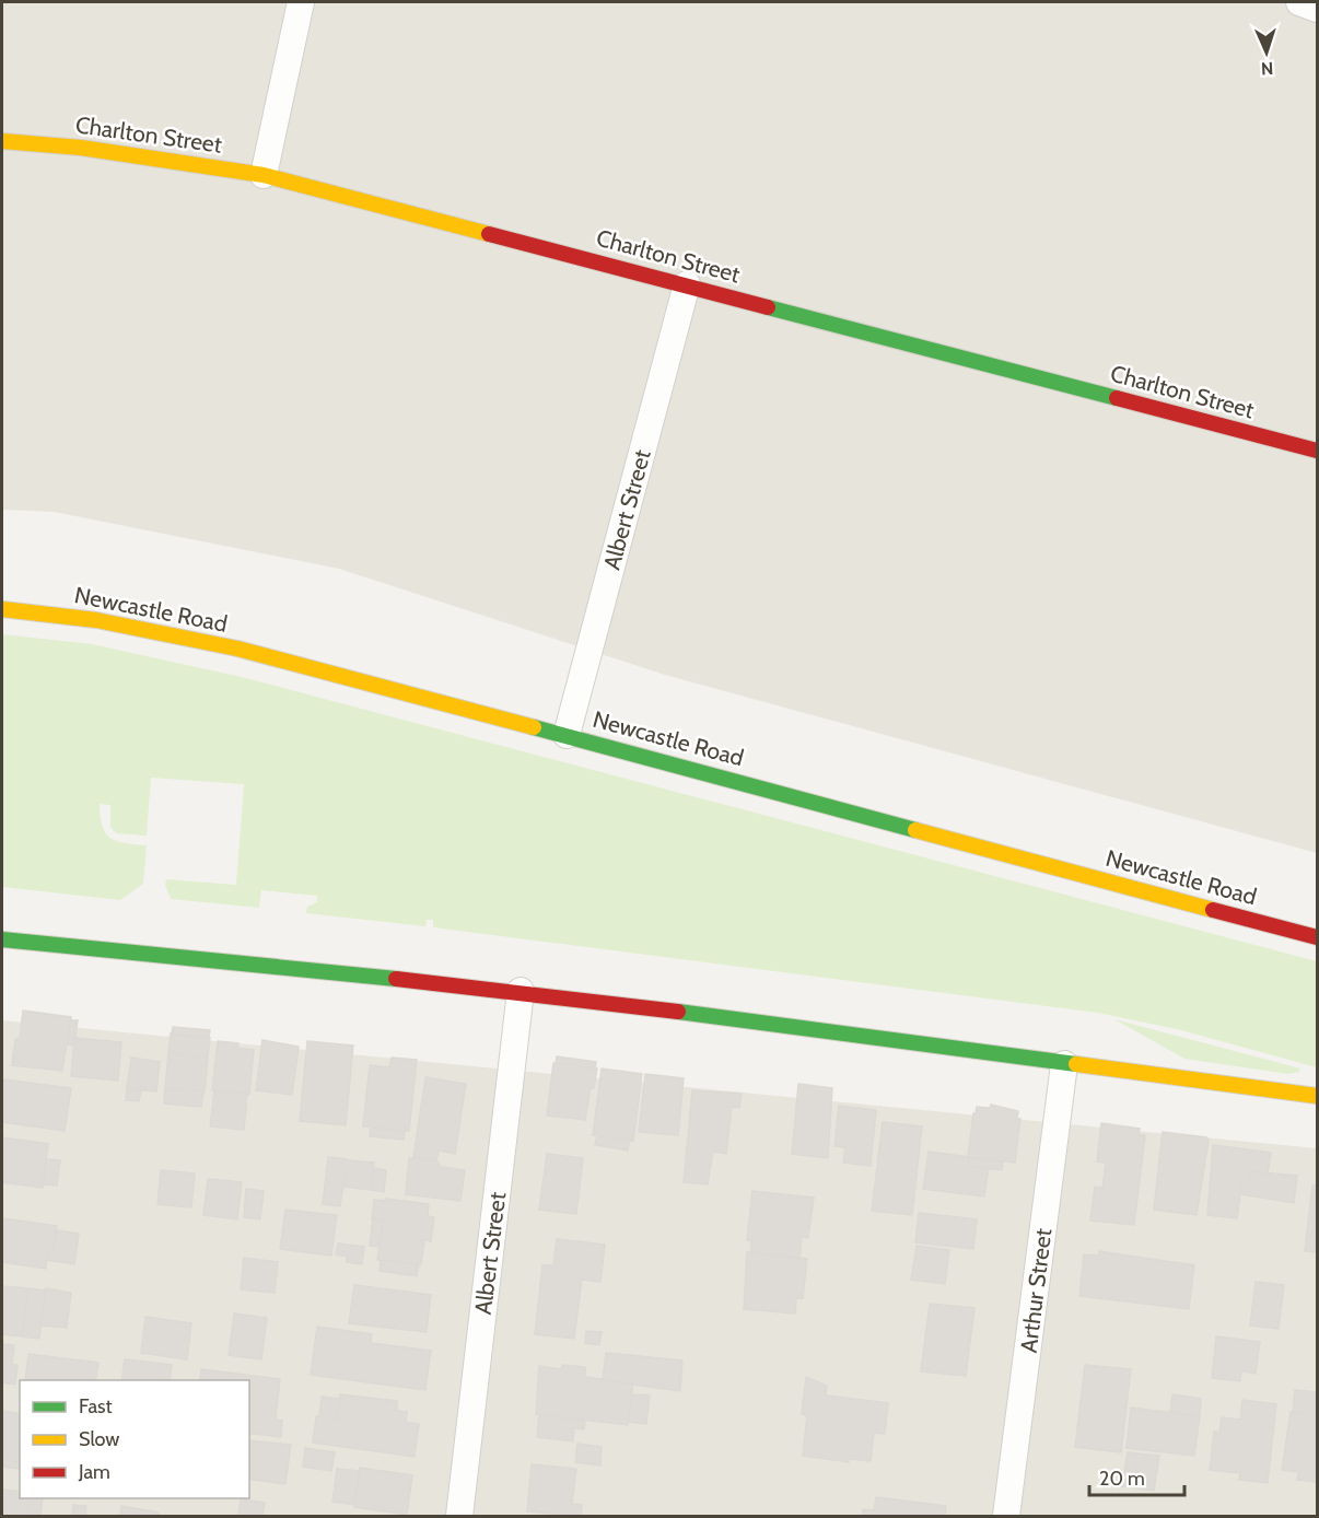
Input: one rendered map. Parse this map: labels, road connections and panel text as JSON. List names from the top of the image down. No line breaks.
{"streets":{"main road":["Charlton Street","Newcastle Road"],"street":["Albert Street","Arthur Street"]},"crossings":[["Charlton Street","Albert Street"],["Albert Street","Newcastle Road"]],"legend":["Fast","Slow","Jam"],"scale_bar":"20 m","north":"bottom"}
